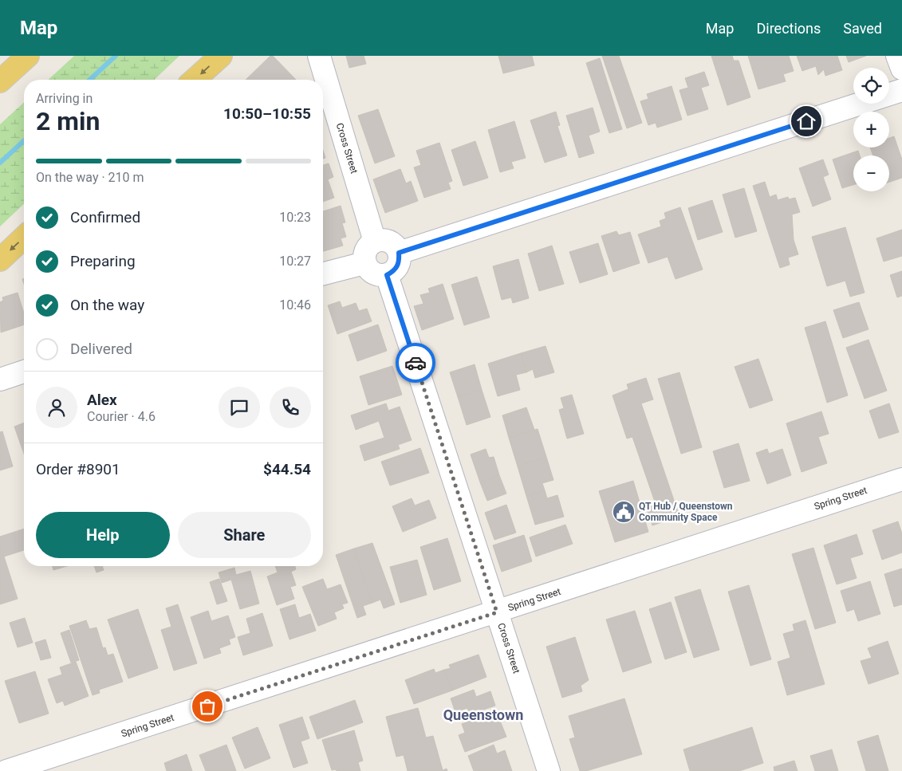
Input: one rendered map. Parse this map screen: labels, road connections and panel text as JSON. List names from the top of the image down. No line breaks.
{"streets":{"street":["Cross Street","Spring Street"]},"crossings":[["Cross Street","Spring Street"]],"districts":["Queenstown"],"places":{"public building":["QT Hub / Queenstown Community Space"]},"page":{"header":"Map","nav":["Map","Directions","Saved"],"map_buttons":["+","−"],"heading":["2 min","Arriving in","10:50–10:55"],"panel":["Alex","Courier · 4.6","Order #8901","$44.54"],"bar":"On the way · 210 m","list":[["Confirmed","10:23"],["Preparing","10:27"],["On the way","10:46"],"Delivered"],"buttons":["Help","Share"]}}
